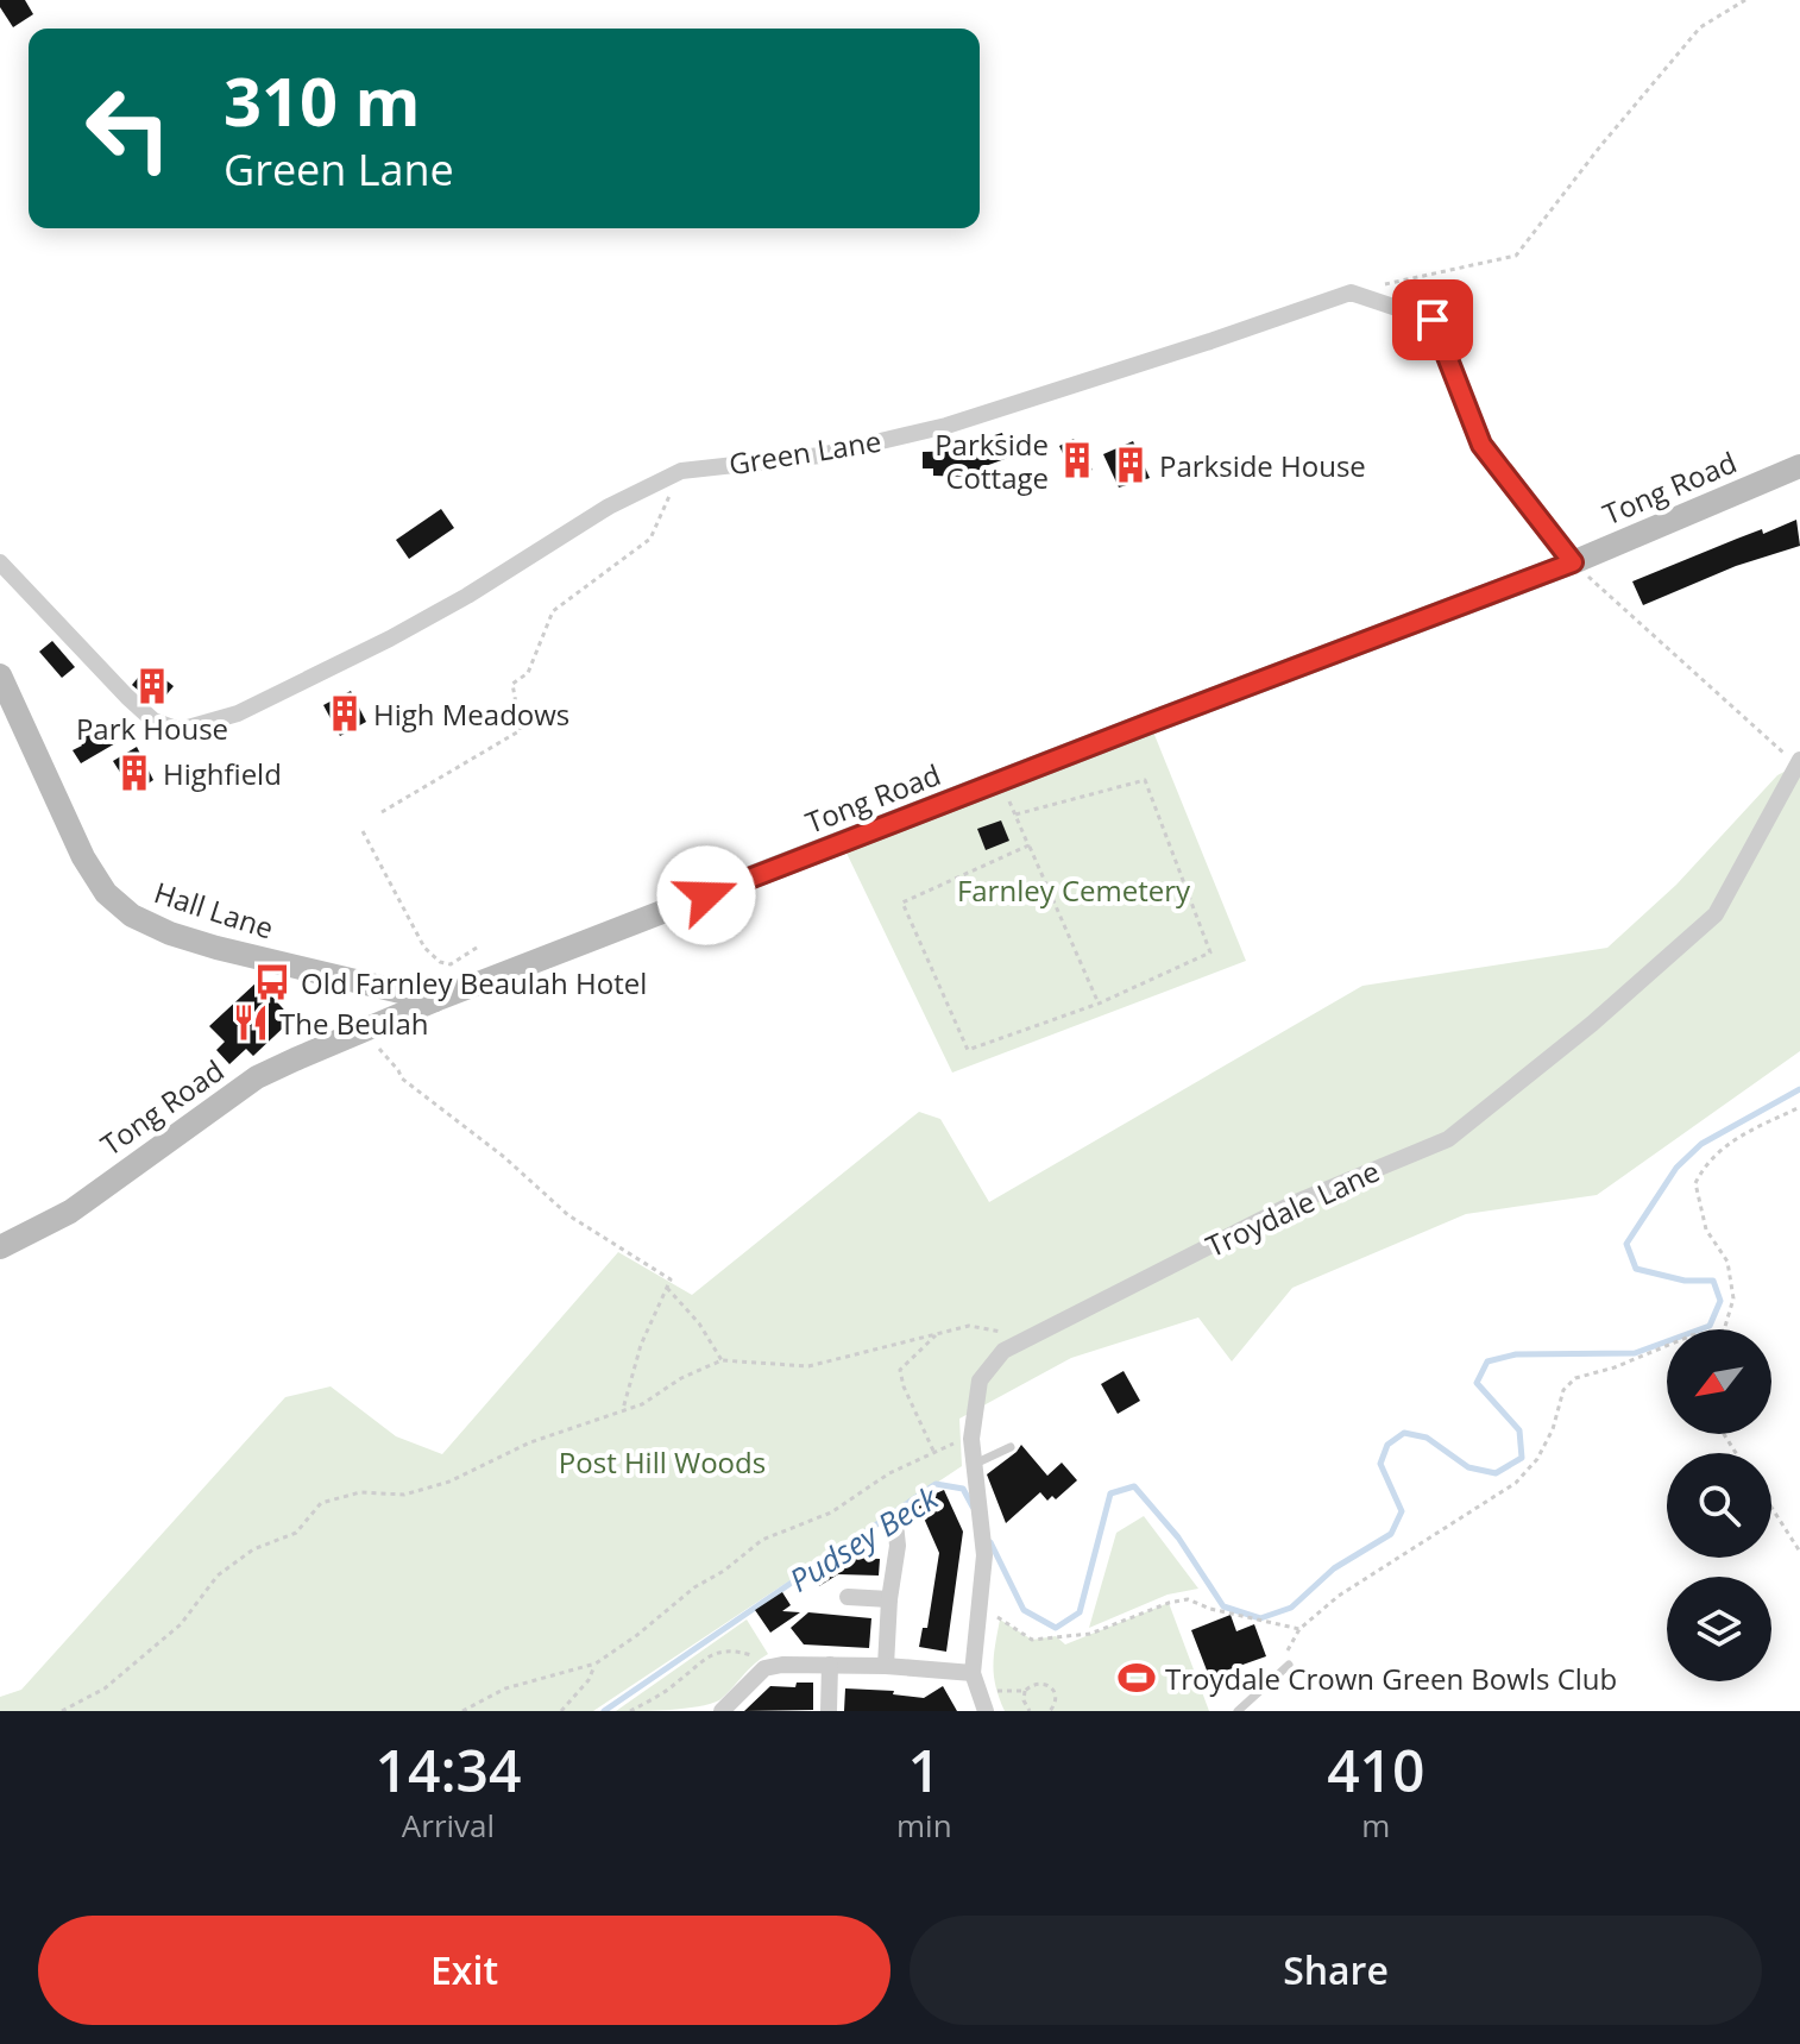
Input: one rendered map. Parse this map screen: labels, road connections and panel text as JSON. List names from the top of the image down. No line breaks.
{"streets":{"street":["Green Lane","Tong Road","Hall Lane","Troydale Lane"]},"crossings":[["Tong Road","Hall Lane"]],"water":["Pudsey Beck"],"parks":["Farnley Cemetery","Post Hill Woods"],"places":{"building":["Parkside Cottage","Parkside House","Park House","High Meadows","Highfield"],"bus stop":["Old Farnley Beaulah Hotel"],"restaurant":["The Beulah"],"sports":["Troydale Crown Green Bowls Club"]},"north":"bottom left","page":{"turn":["310 m","Green Lane"],"eta":["14:34","Arrival","1","min","410","m"],"buttons":["Exit","Share"]}}
